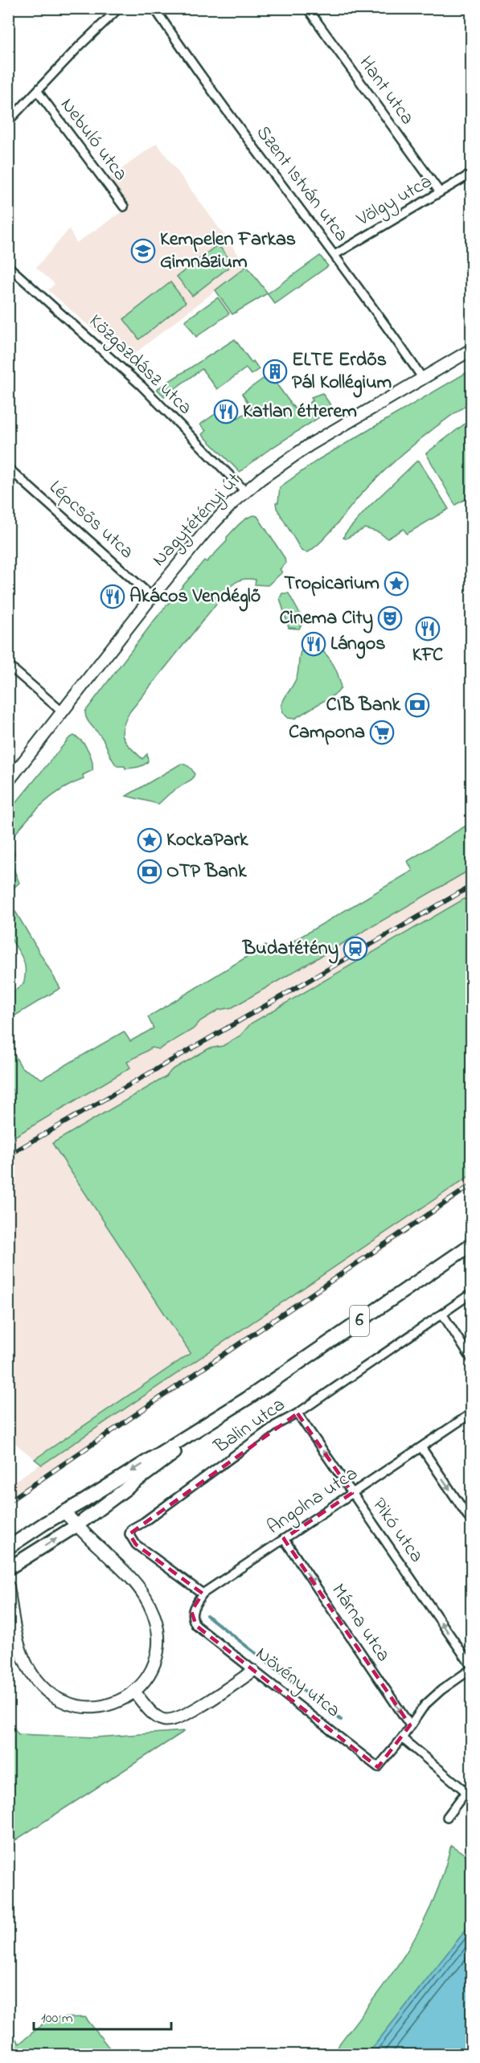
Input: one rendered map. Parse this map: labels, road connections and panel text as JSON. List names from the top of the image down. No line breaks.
{"streets":{"main road":["Nagytétényi út","6"],"street":["Hant utca","Nebuló utca","Szent István utca","Völgy utca","Közgazdász utca","Lépcsős utca","Balin utca","Angolna utca","Pikó utca","Márna utca","Növény utca"]},"crossings":[["Hant utca","Völgy utca"],["Szent István utca","Völgy utca"],["Szent István utca","Nagytétényi út"],["Közgazdász utca","Nagytétényi út"],["Lépcsős utca","Nagytétényi út"],["Balin utca","Angolna utca"],["Balin utca","Pikó utca"],["Angolna utca","Pikó utca"],["Angolna utca","Márna utca"],["Angolna utca","Növény utca"]],"one_way":["Pikó utca","Márna utca"],"places":{"school or university":["Kempelen Farkas Gimnázium"],"building":["ELTE Erdős Pál Kollégium"],"restaurant":["Katlan étterem","Akácos Vendéglő","KFC","Lángos"],"place":["Tropicarium","KockaPark"],"theatre":["Cinema City"],"bank":["CIB Bank","OTP Bank"],"supermarket":["Campona"],"station":["Budatétény"]},"scale_bar":"100 m"}
